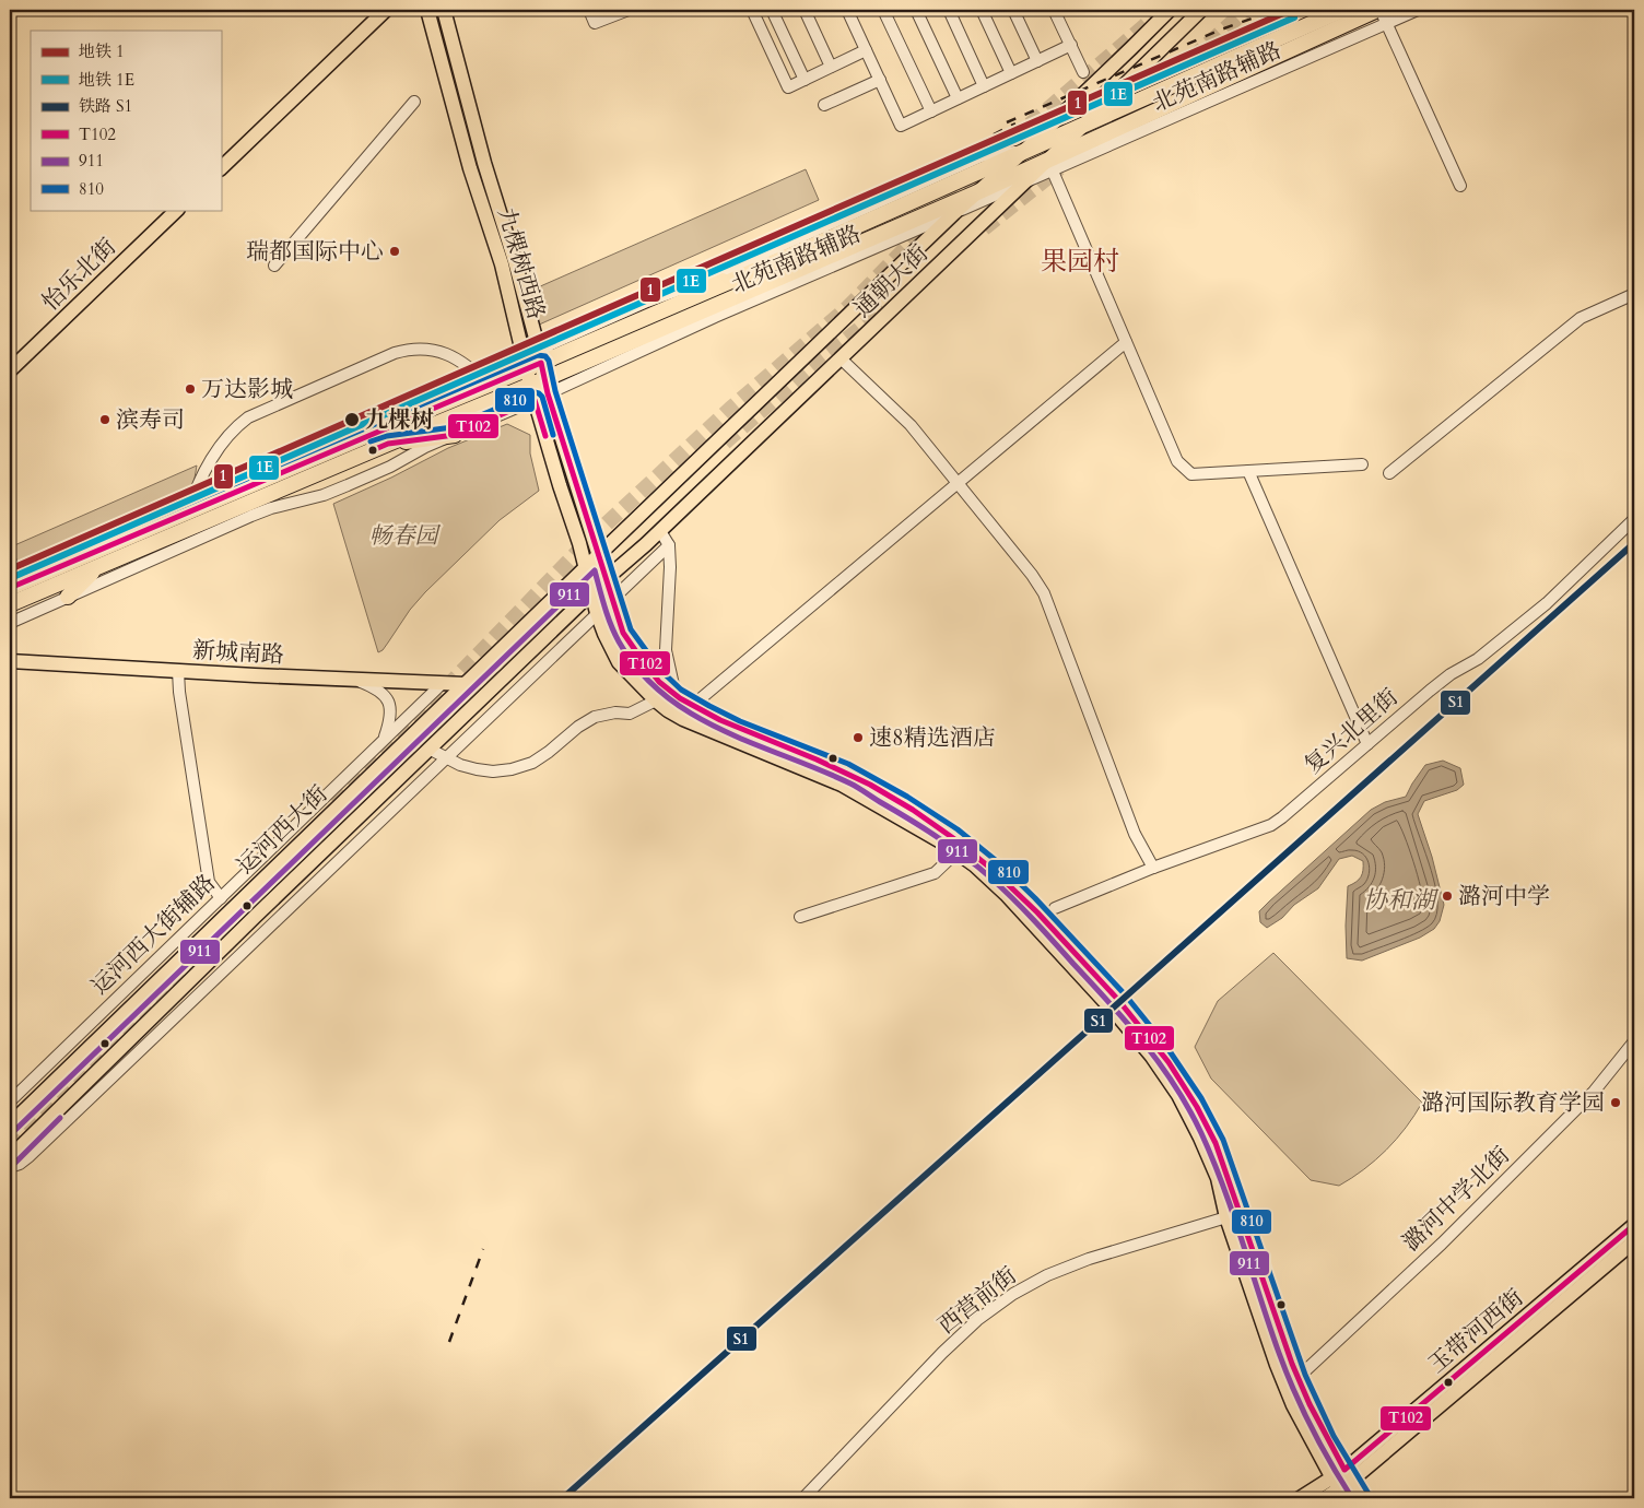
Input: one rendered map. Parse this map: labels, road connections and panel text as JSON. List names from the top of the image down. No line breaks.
{"streets":{"main road":["九棵树西路","怡乐北街","通朝大街","新城南路","运河西大街","玉带河西街"],"street":["北苑南路辅路","复兴北里街","运河西大街辅路","潞河中学北街","西营前街"]},"crossings":[["北苑南路辅路","九棵树西路"],["北苑南路辅路","通朝大街"],["九棵树西路","通朝大街"],["九棵树西路","运河西大街"],["九棵树西路","潞河中学北街"],["九棵树西路","西营前街"],["九棵树西路","玉带河西街"],["通朝大街","运河西大街"],["新城南路","运河西大街"],["新城南路","运河西大街辅路"]],"districts":["果园村"],"water":["协和湖"],"parks":["畅春园"],"places":["瑞都国际中心","万达影城","滨寿司","九棵树","速8精选酒店","潞河中学","潞河国际教育学园"],"lines":["metro line 1","metro line 1E","transit line 810","transit line T102","rail line S1","transit line 911"],"legend":["地铁 1","地铁 1E","铁路 S1","T102","911","810"]}
